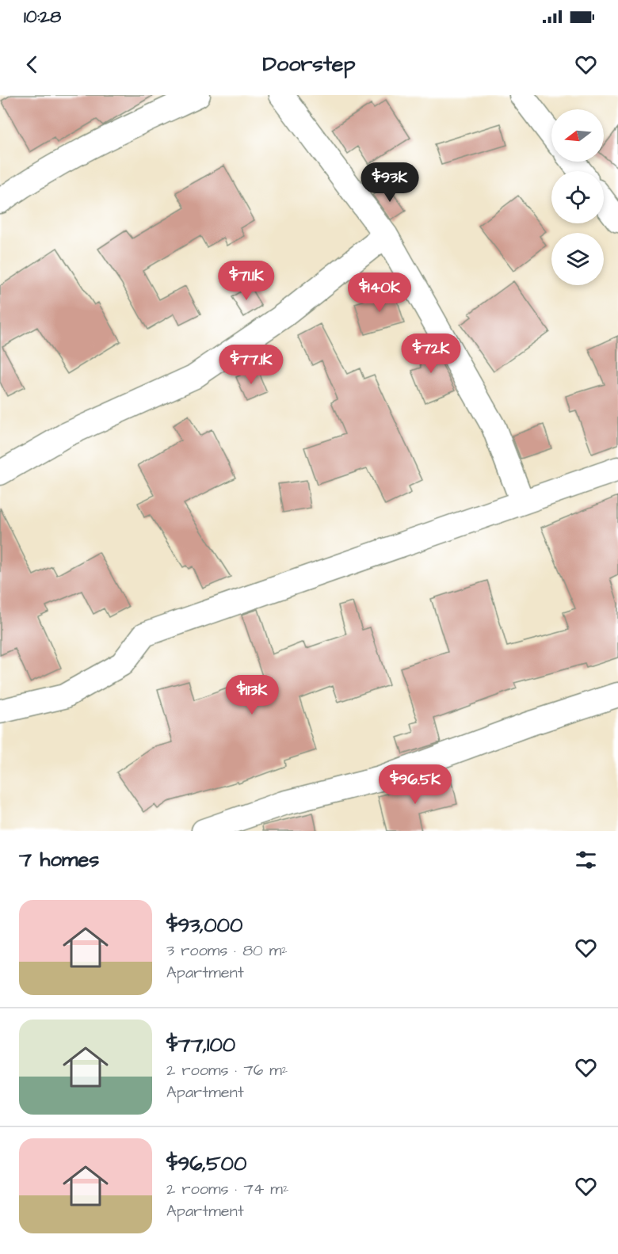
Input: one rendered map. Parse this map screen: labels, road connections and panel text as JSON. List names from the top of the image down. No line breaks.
{"north":"left","page":{"status":"10:28","header":"Doorstep","price":["$93K","$71.1K","$140K","$72K","$77.1K","$113K","$96.5K"],"heading":"7 homes","list":[{"name":"$93,000","note":"3 rooms · 80 m² · Apartment"},{"name":"$77,100","note":"2 rooms · 76 m² · Apartment"},{"name":"$96,500","note":"2 rooms · 74 m² · Apartment"}]}}
